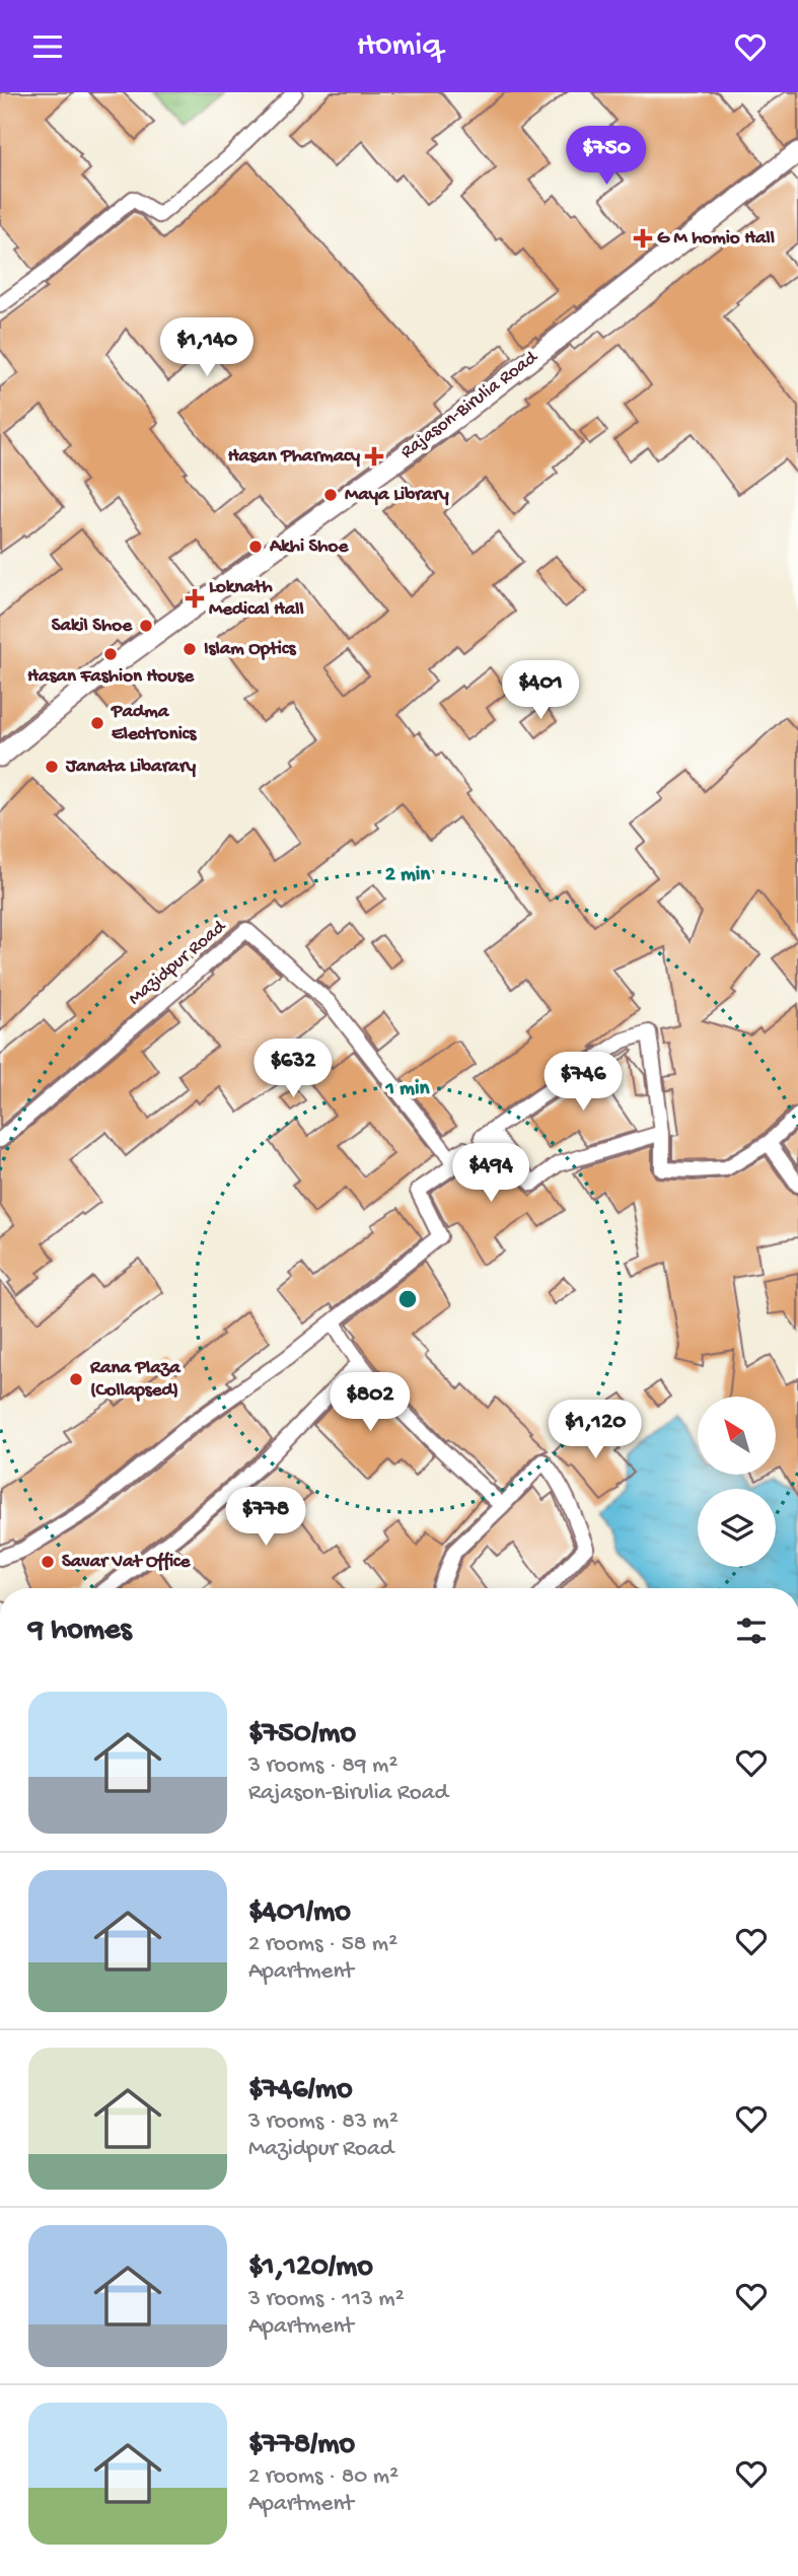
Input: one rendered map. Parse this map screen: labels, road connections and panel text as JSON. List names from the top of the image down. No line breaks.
{"streets":{"street":["Rajason-Birulia Road","Mazidpur Road"]},"places":{"health":["G M homio Hall","Hasan Pharmacy","Loknath Medical Hall"],"other":["Maya Library","Akhi Shoe","Sakil Shoe","Islam Optics","Hasan Fashion House","Padma Electronics","Janata Libarary","Rana Plaza (Collapsed)","Savar Vat Office"]},"north":"top left","page":{"header":"Homiq","price":["$750","$1,140","$401","$632","$746","$494","$802","$1,120","$778"],"heading":"9 homes","list":[{"name":"$750/mo","note":"3 rooms · 89 m² · Rajason-Birulia Road"},{"name":"$401/mo","note":"2 rooms · 58 m² · Apartment"},{"name":"$746/mo","note":"3 rooms · 83 m² · Mazidpur Road"},{"name":"$1,120/mo","note":"3 rooms · 113 m² · Apartment"},{"name":"$778/mo","note":"2 rooms · 80 m² · Apartment"}]},"rings":["2 min","1 min"]}
